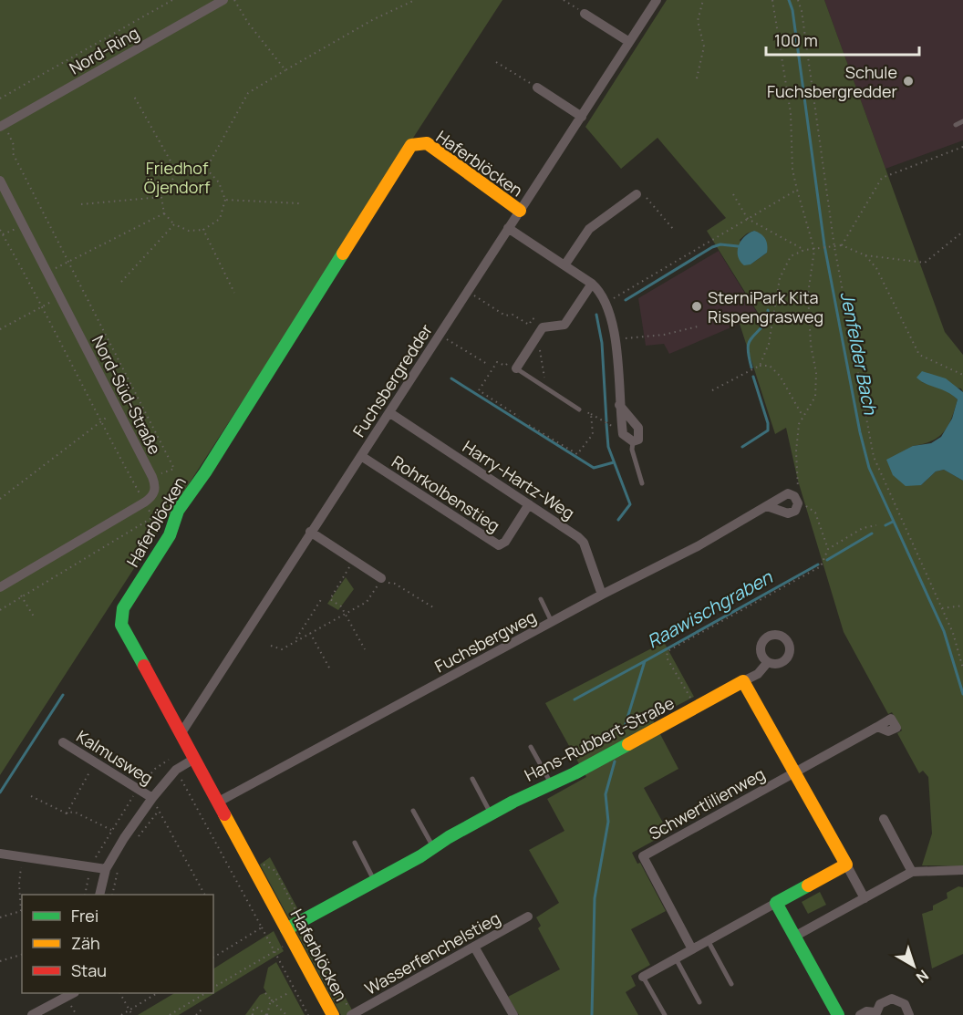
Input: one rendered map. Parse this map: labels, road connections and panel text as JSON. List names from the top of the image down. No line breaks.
{"streets":{"street":["Nord-Ring","Haferblöcken","Fuchsbergredder","Nord-Süd-Straße","Harry-Hartz-Weg","Rohrkolbenstieg","Fuchsbergweg","Hans-Rubbert-Straße","Kalmusweg","Schwertlilienweg","Wasserfenchelstieg"]},"crossings":[["Haferblöcken","Fuchsbergredder"],["Haferblöcken","Fuchsbergweg"],["Haferblöcken","Hans-Rubbert-Straße"],["Fuchsbergredder","Harry-Hartz-Weg"],["Fuchsbergredder","Rohrkolbenstieg"],["Harry-Hartz-Weg","Rohrkolbenstieg"],["Harry-Hartz-Weg","Fuchsbergweg"]],"water":["Jenfelder Bach","Raawischgraben"],"parks":["Friedhof Öjendorf"],"places":["Schule Fuchsbergredder","SterniPark Kita Rispengrasweg"],"legend":["Frei","Zäh","Stau"],"scale_bar":"100 m","north":"bottom right"}
